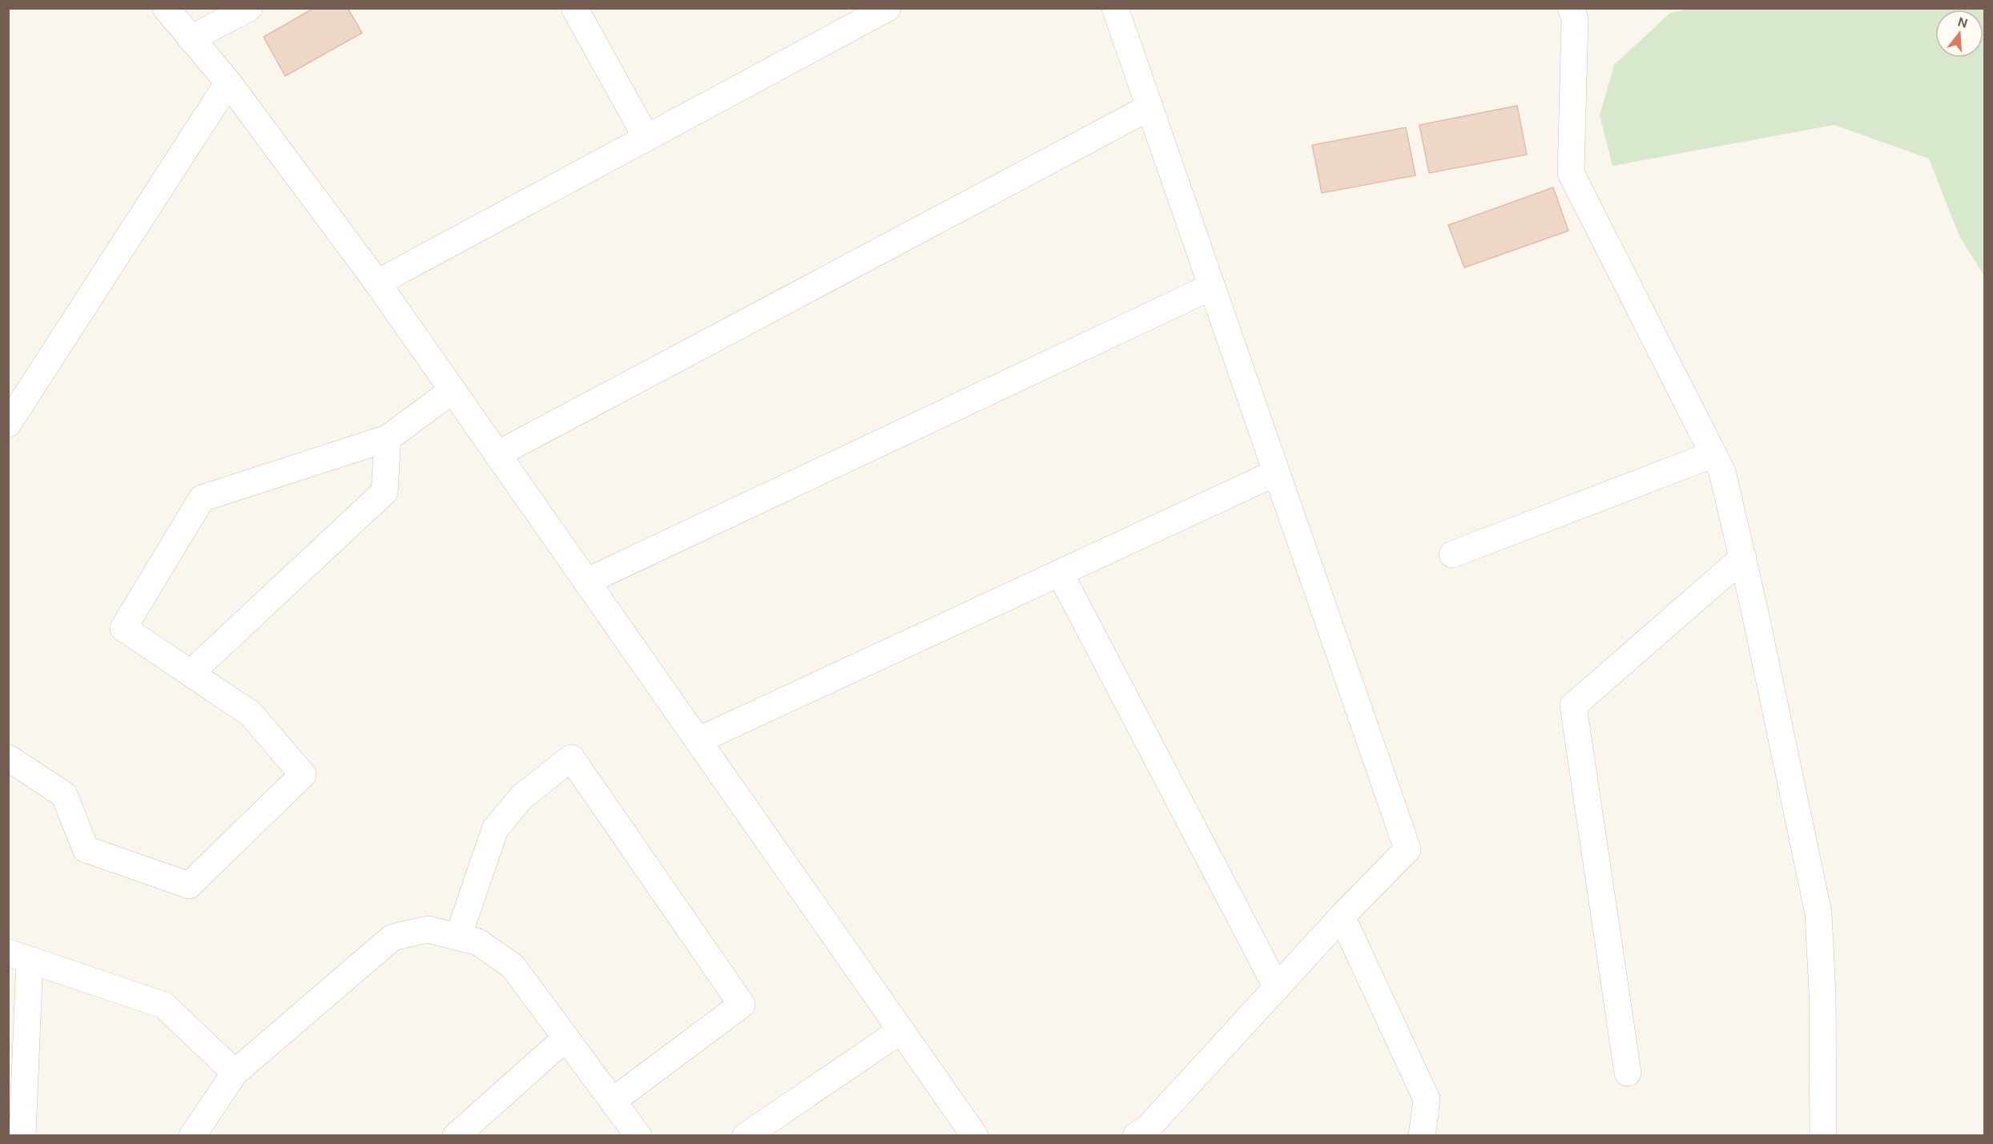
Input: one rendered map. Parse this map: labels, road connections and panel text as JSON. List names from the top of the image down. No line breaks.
{"north":"top"}
